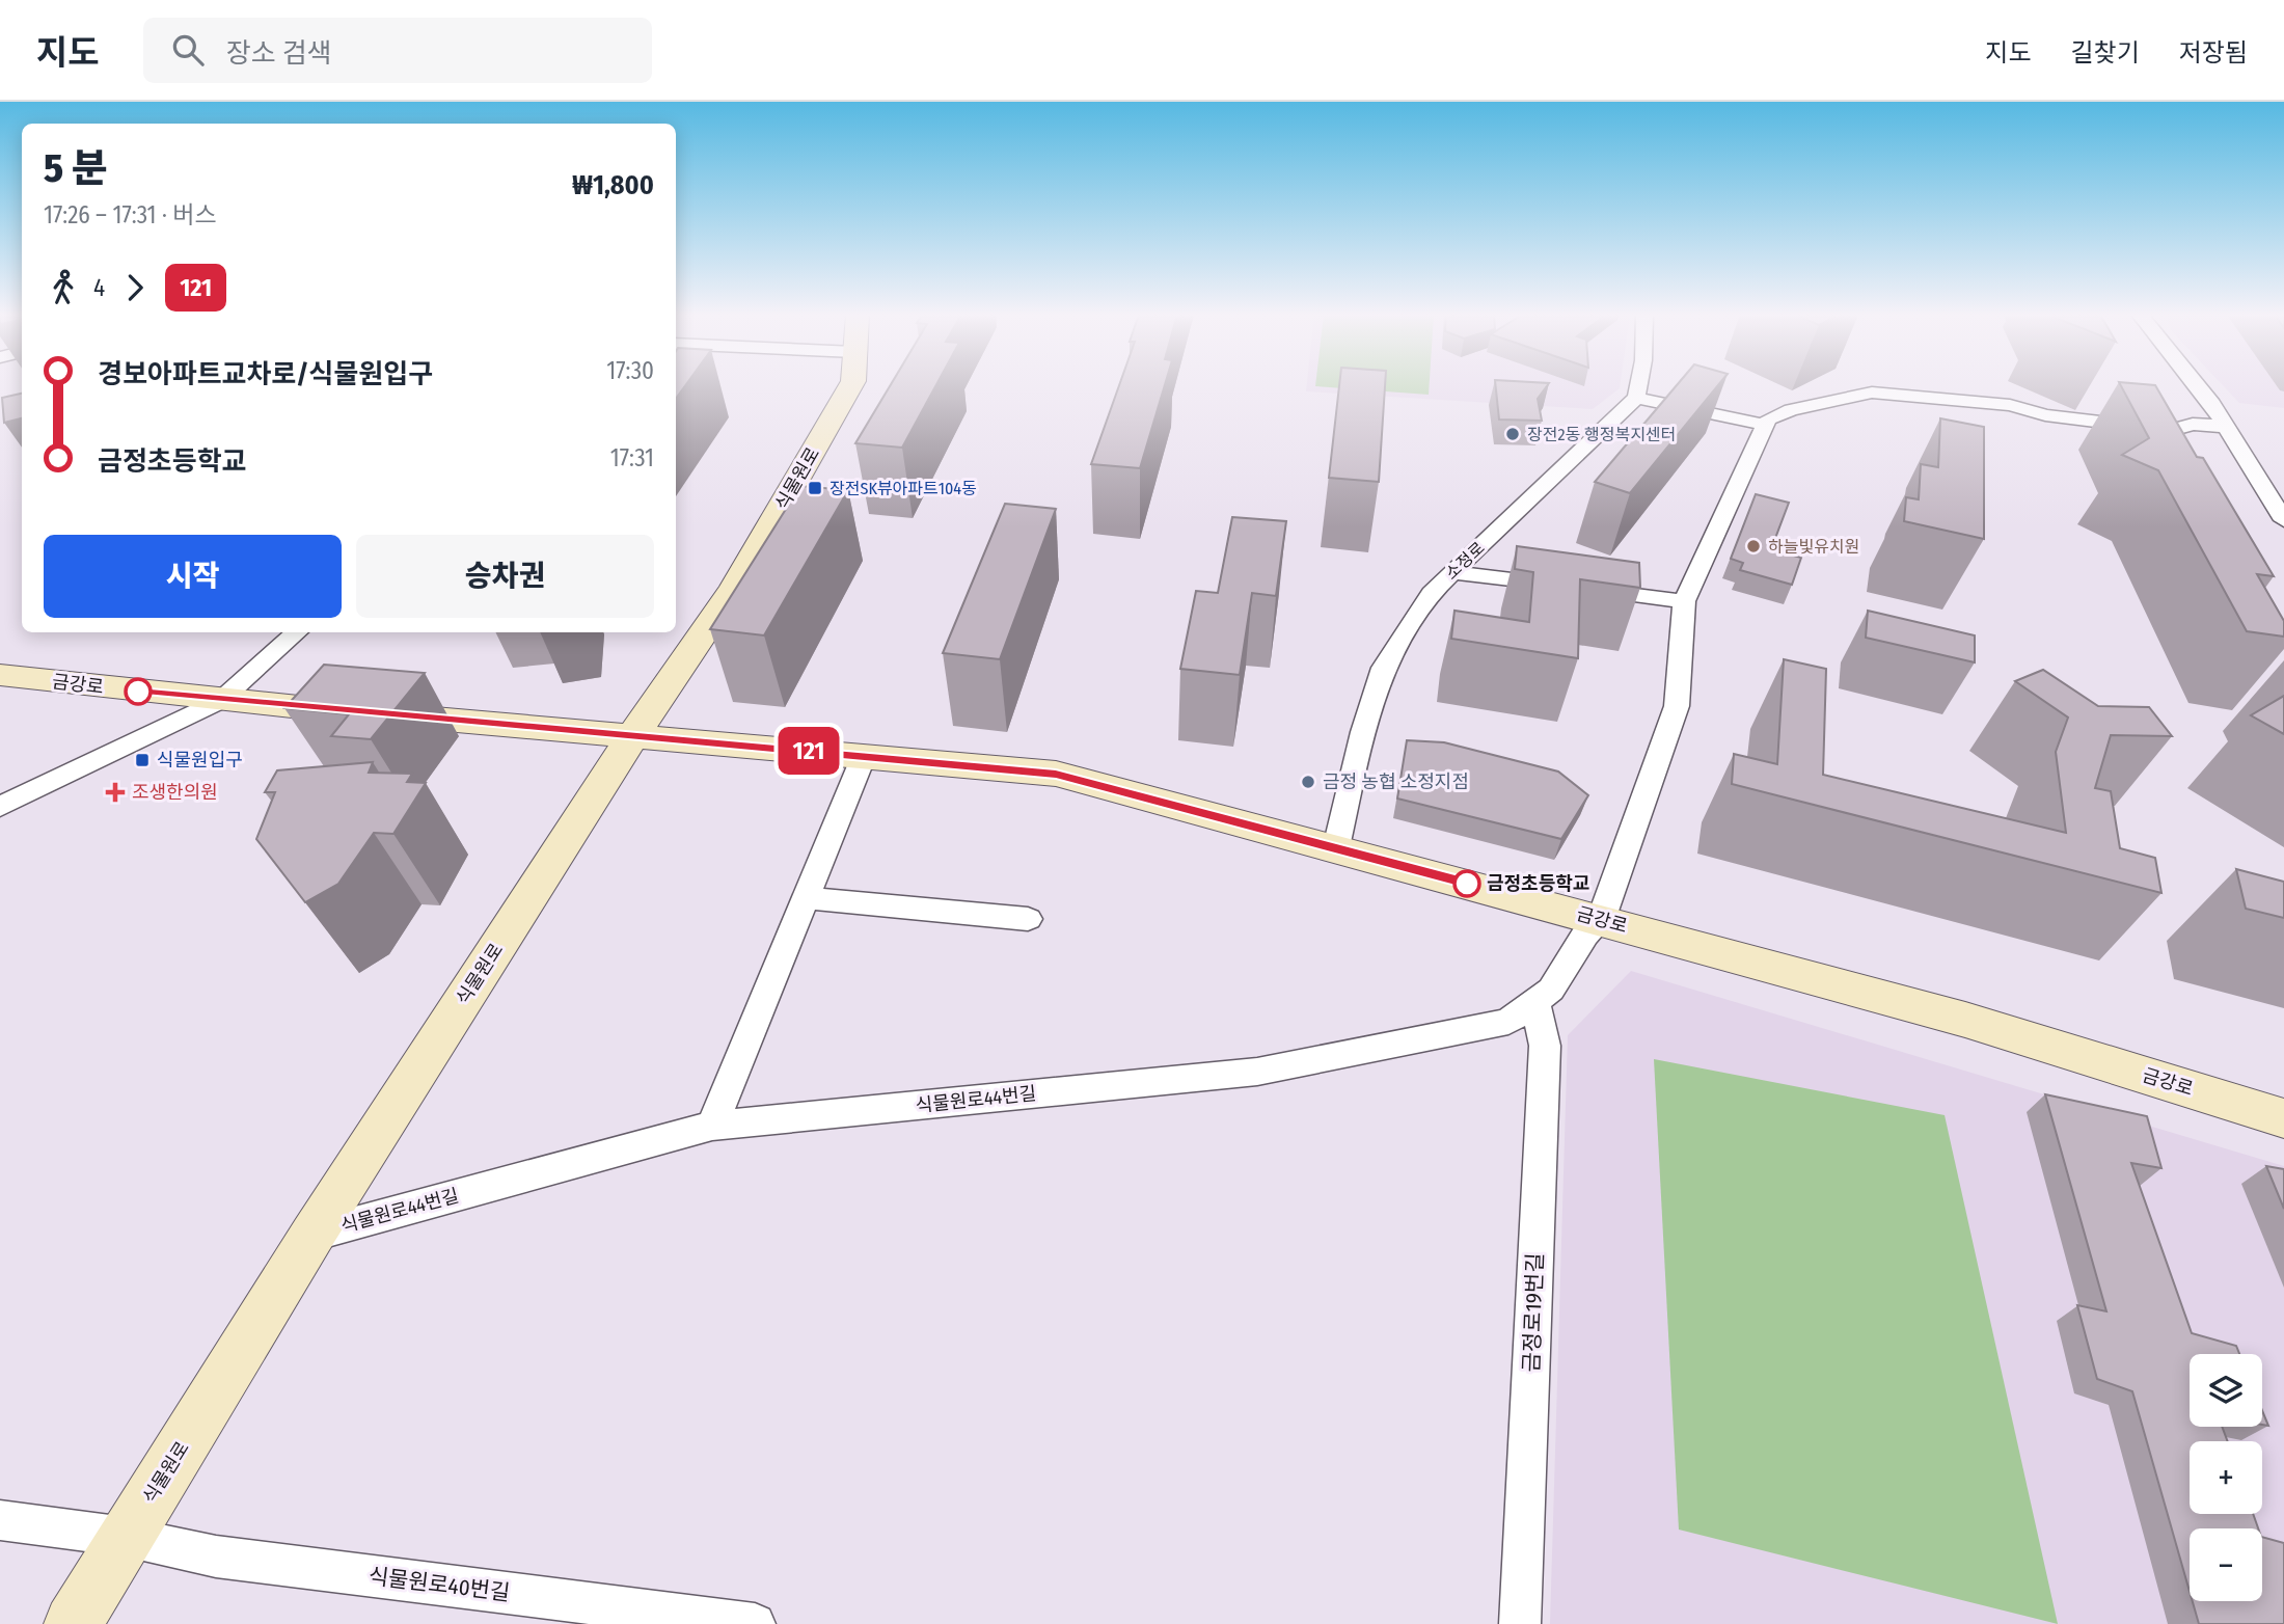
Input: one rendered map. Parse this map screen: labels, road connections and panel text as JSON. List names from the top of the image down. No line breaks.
{"streets":{"main road":["식물원로","금강로"],"street":["소정로","식물원로44번길","금정로19번길","식물원로40번길"]},"crossings":[["식물원로","금강로"],["식물원로","식물원로44번길"],["식물원로","식물원로40번길"],["소정로","금강로"],["금강로","식물원로44번길"],["식물원로44번길","금정로19번길"]],"places":{"other":["장전2동 행정복지센터","하늘빛유치원","금정 농협 소정지점","금정초등학교"],"transit":["장전SK뷰아파트104동","식물원입구"],"health":["조생한의원"]},"lines":["bus line 121"],"page":{"header":"지도","search":"장소 검색","nav":["지도","길찾기","저장됨"],"on_map":"121","heading":["5 분","17:26 – 17:31 · 버스","₩1,800"],"legs":["4","121"],"list":[{"name":"경보아파트교차로/식물원입구","value":"17:30"},{"name":"금정초등학교","value":"17:31"}],"buttons":["시작","승차권"],"map_buttons":["+","−"]}}
